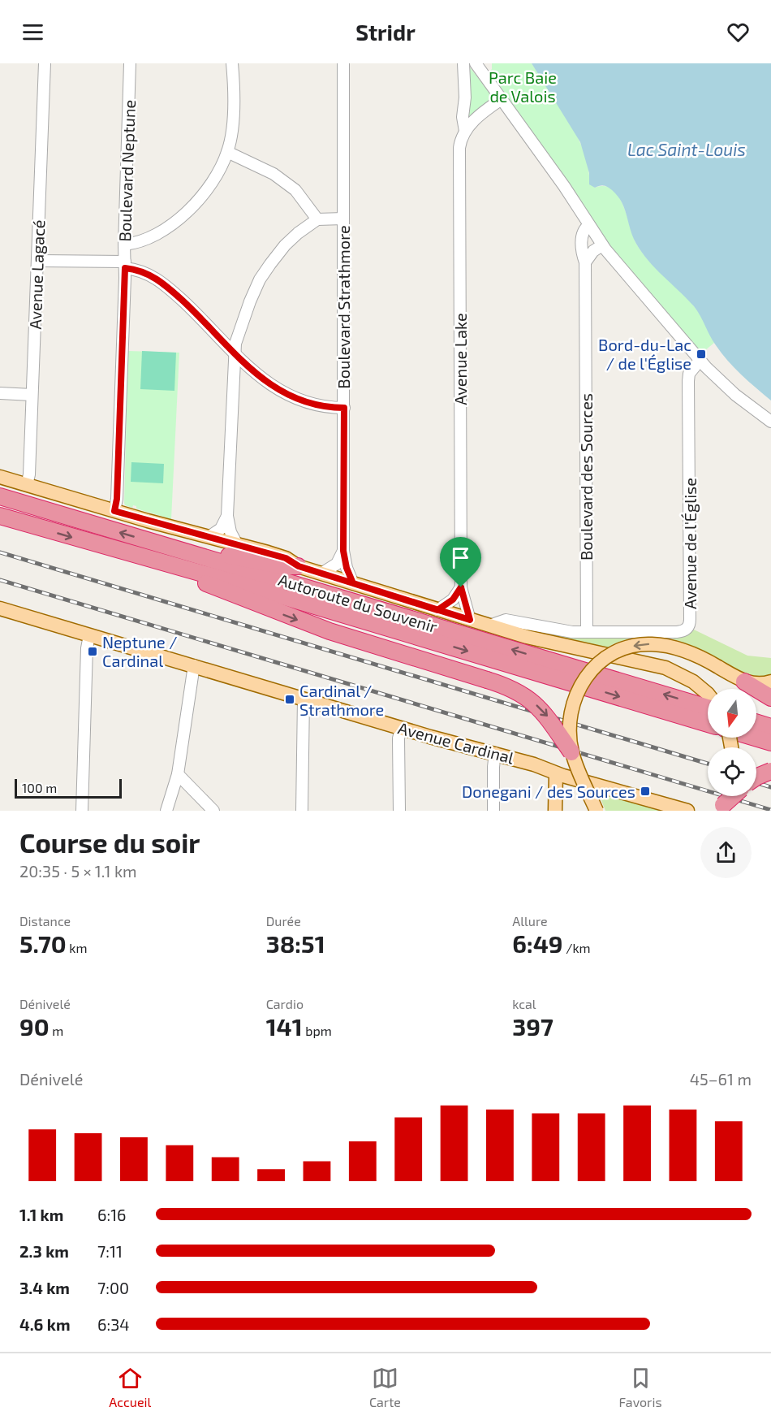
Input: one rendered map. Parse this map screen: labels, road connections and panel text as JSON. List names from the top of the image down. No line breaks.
{"streets":{"highway":["Autoroute du Souvenir"],"main road":["Avenue Cardinal"],"street":["Boulevard Neptune","Avenue Lagacé","Boulevard Strathmore","Avenue Lake","Boulevard des Sources","Avenue de l'Église"]},"crossings":[["Boulevard des Sources","Avenue de l'Église"]],"water":["Lac Saint-Louis"],"parks":["Parc Baie de Valois"],"places":{"transit":["Bord-du-Lac / de l'Église","Neptune / Cardinal","Cardinal / Strathmore","Donegani / des Sources"]},"scale_bar":"100 m","north":"bottom","page":{"header":"Stridr","scale":"100 m","heading":["Course du soir","20:35 · 5 × 1.1 km"],"stats":[["Distance","5.70 km"],["Durée","38:51"],["Allure","6:49 /km"],["Dénivelé","90 m"],["Cardio","141 bpm"],["kcal","397"]],"chart":["Dénivelé","45–61 m"],"list":[{"name":"1.1 km","note":"6:16"},{"name":"2.3 km","note":"7:11"},{"name":"3.4 km","note":"7:00"},{"name":"4.6 km","note":"6:34"}],"tabs":["Accueil","Carte","Favoris"]}}
